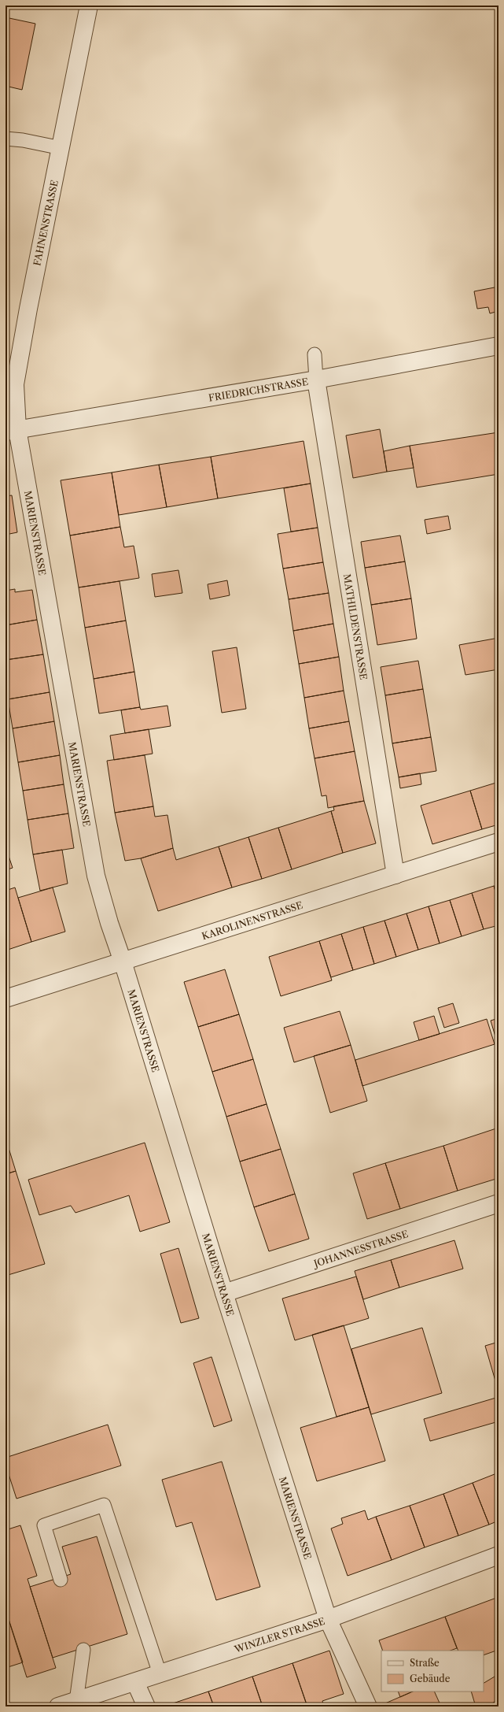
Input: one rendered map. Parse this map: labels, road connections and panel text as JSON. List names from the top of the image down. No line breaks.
{"streets":{"street":["FAHNENSTRASSE","FRIEDRICHSTRASSE","MARIENSTRASSE","MATHILDENSTRASSE","KAROLINENSTRASSE","JOHANNESSTRASSE","WINZLER STRASSE"]},"crossings":[["FAHNENSTRASSE","FRIEDRICHSTRASSE"],["FAHNENSTRASSE","MARIENSTRASSE"],["FRIEDRICHSTRASSE","MARIENSTRASSE"],["FRIEDRICHSTRASSE","MATHILDENSTRASSE"],["MARIENSTRASSE","KAROLINENSTRASSE"],["MARIENSTRASSE","JOHANNESSTRASSE"],["MARIENSTRASSE","WINZLER STRASSE"],["MATHILDENSTRASSE","KAROLINENSTRASSE"]],"legend":["Straße","Gebäude"]}
